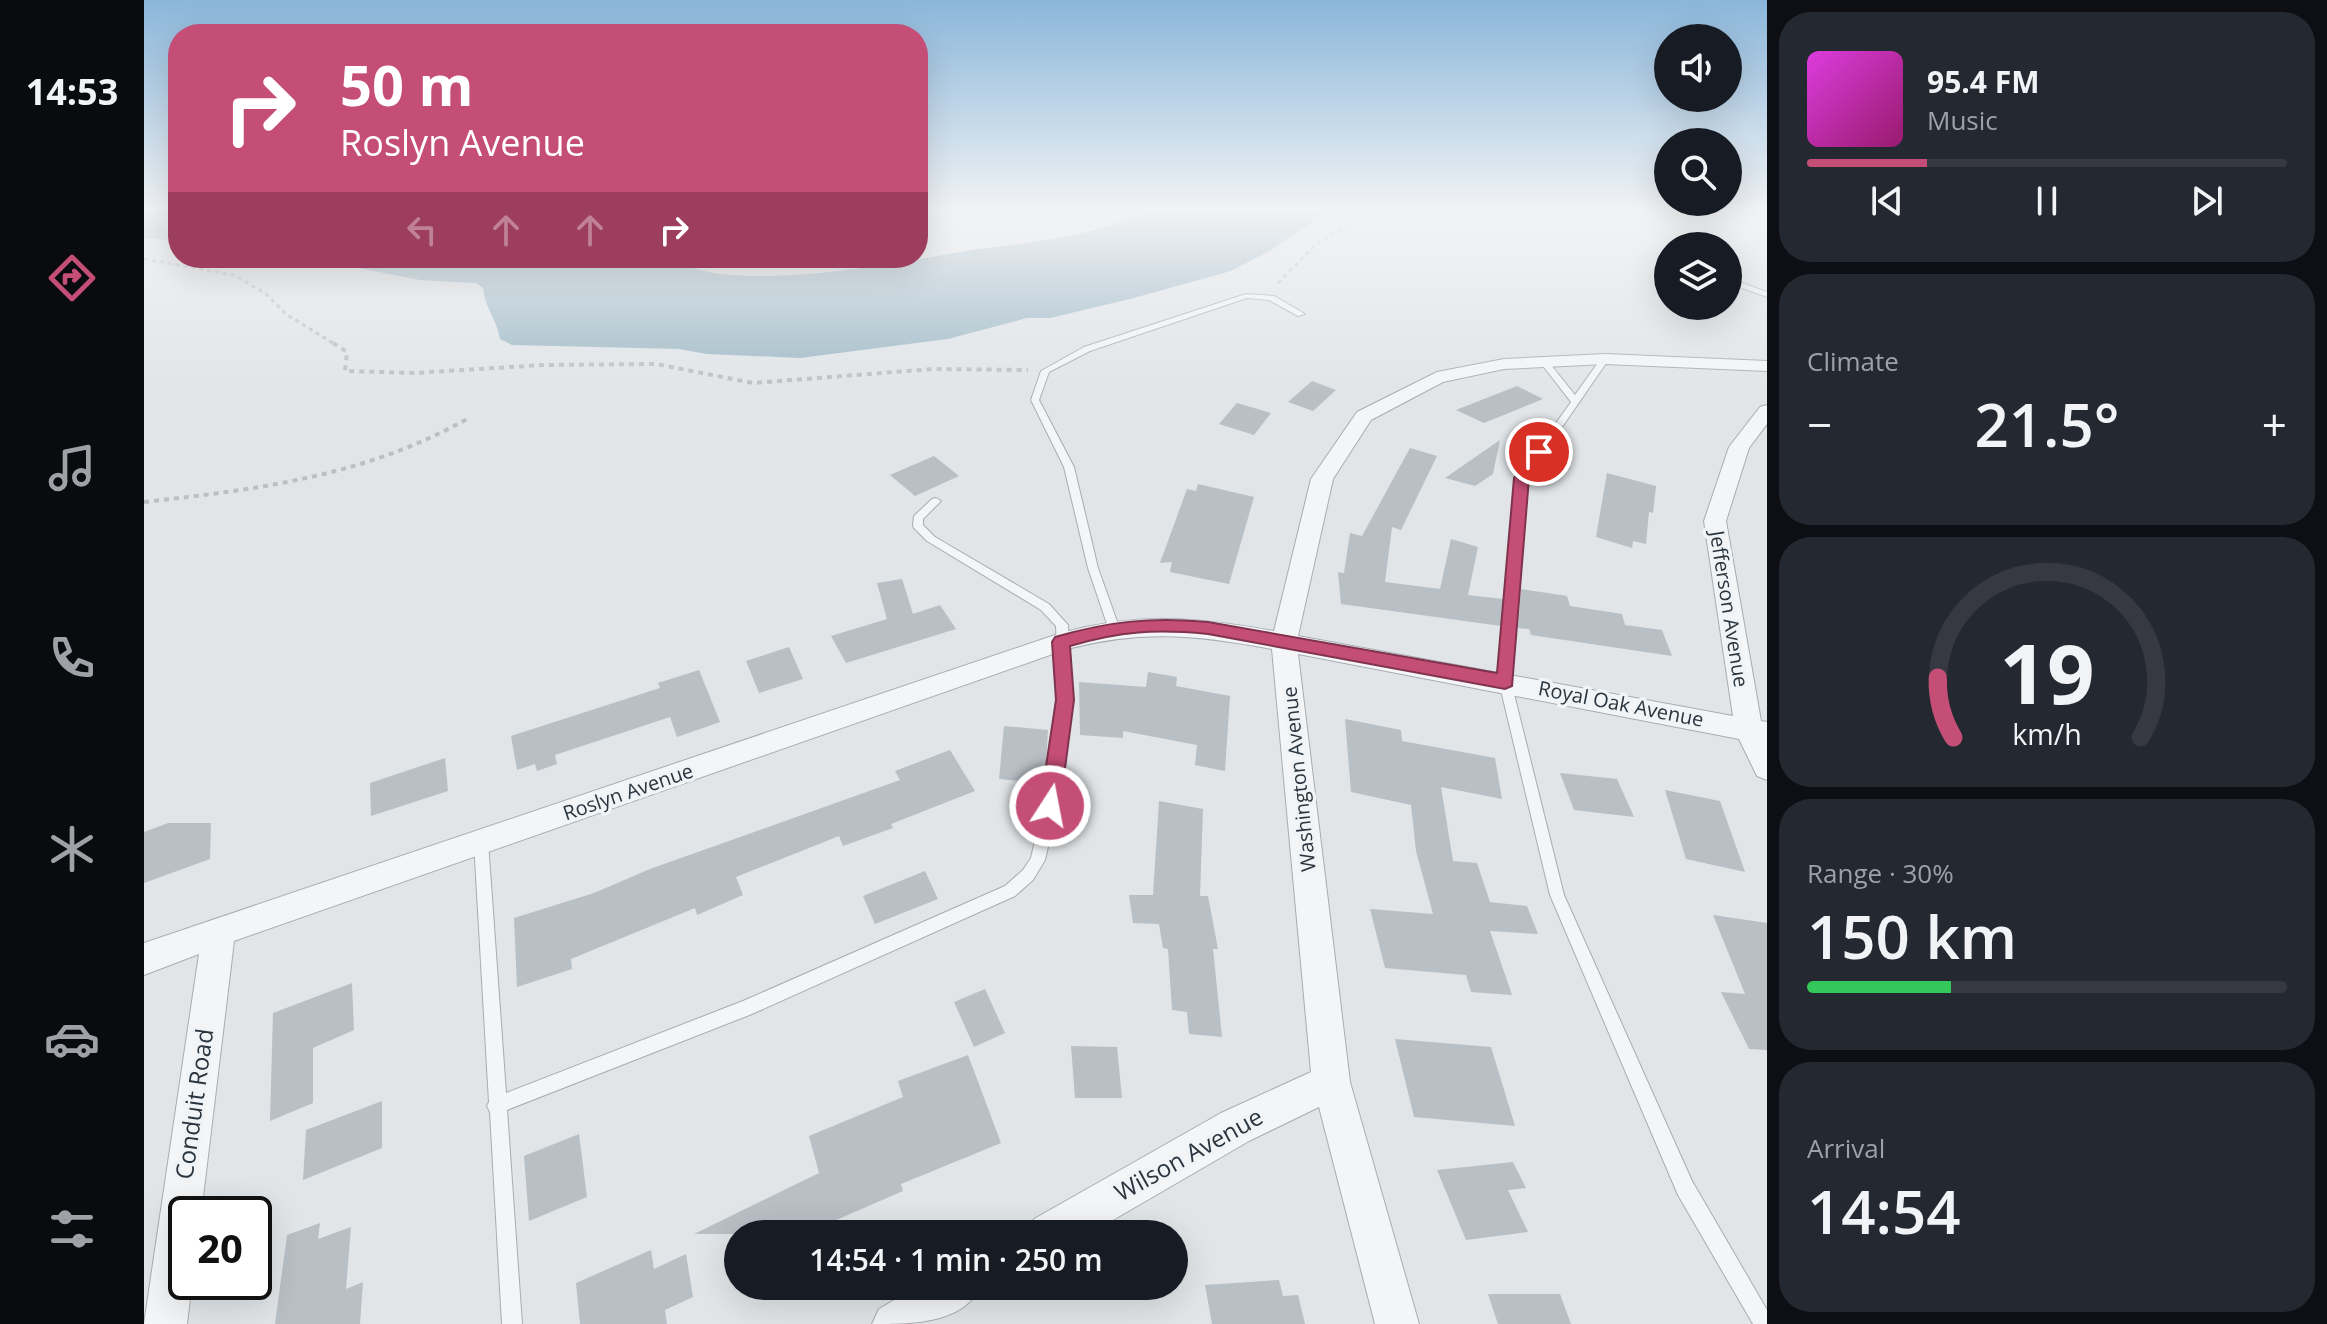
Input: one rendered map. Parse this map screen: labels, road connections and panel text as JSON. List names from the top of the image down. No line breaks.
{"streets":{"street":["Jefferson Avenue","Royal Oak Avenue","Washington Avenue","Roslyn Avenue","Conduit Road","Wilson Avenue"]},"crossings":[["Jefferson Avenue","Royal Oak Avenue"],["Royal Oak Avenue","Washington Avenue"],["Royal Oak Avenue","Roslyn Avenue"],["Washington Avenue","Wilson Avenue"],["Roslyn Avenue","Conduit Road"]],"page":{"tabs":"14:53","turn":["50 m","Roslyn Avenue"],"song":["95.4 FM","Music"],"tile":["Climate",["Range · 30%","150 km"],["Arrival","14:54"]],"heat":["−","21.5°","+"],"limit":"20","trip":"14:54 · 1 min · 250 m","gauge":["19","km/h"]}}
